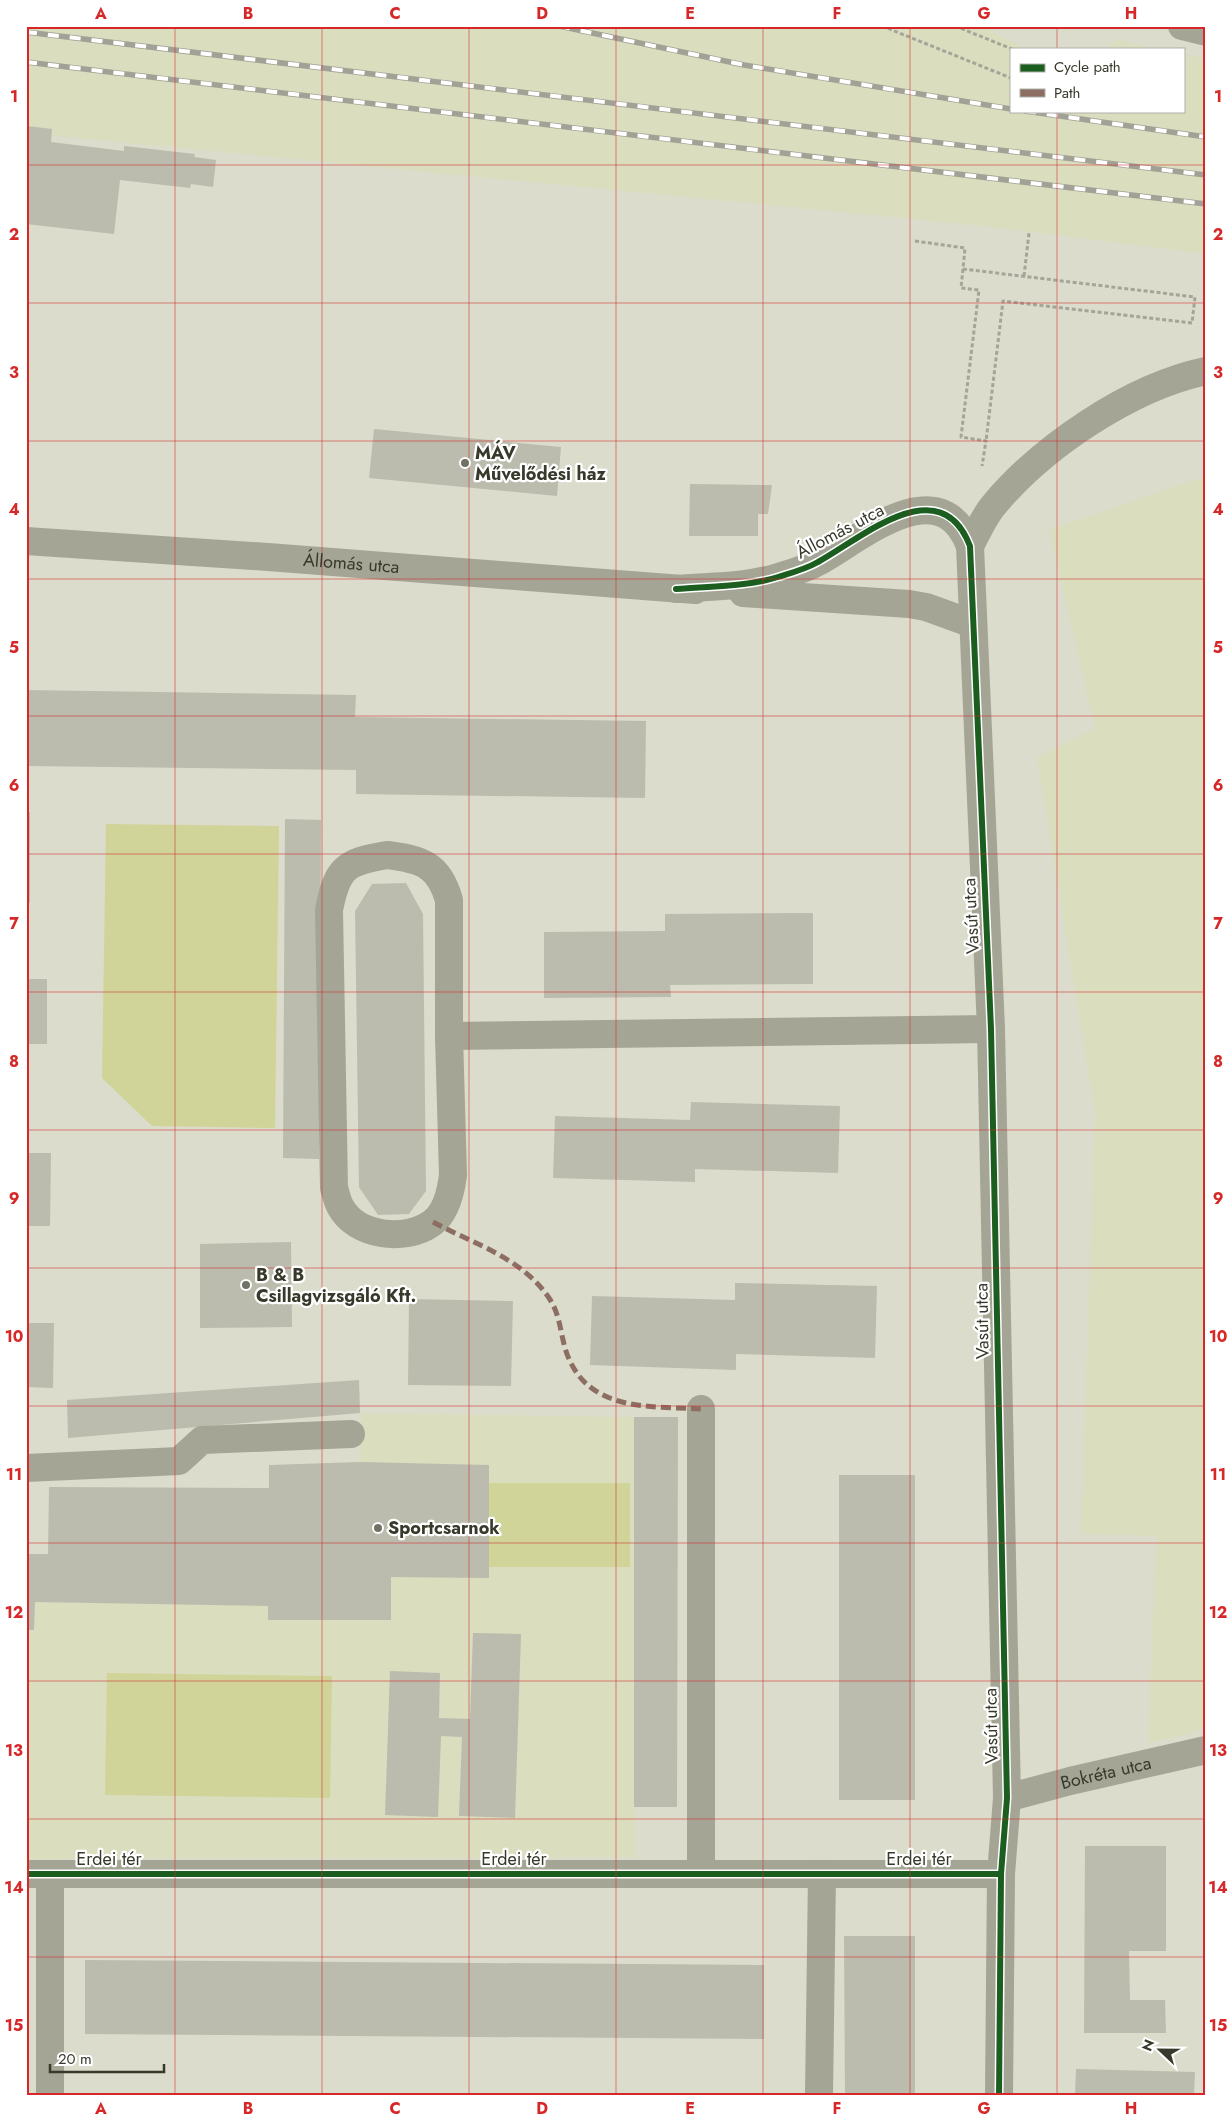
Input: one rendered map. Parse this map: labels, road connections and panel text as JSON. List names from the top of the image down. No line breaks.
{"streets":{"street":["Állomás utca","Vasút utca","Bokréta utca","Erdei tér"]},"crossings":[["Állomás utca","Vasút utca"],["Vasút utca","Bokréta utca"],["Vasút utca","Erdei tér"]],"places":["MÁV Művelődési ház","B & B Csillagvizsgáló Kft.","Sportcsarnok"],"legend":["Cycle path","Path"],"scale_bar":"20 m","north":"left","grid":{"columns":["A","B","C","D","E","F","G","H"],"rows":["1","2","3","4","5","6","7","8","9","10","11","12","13","14","15"]}}
